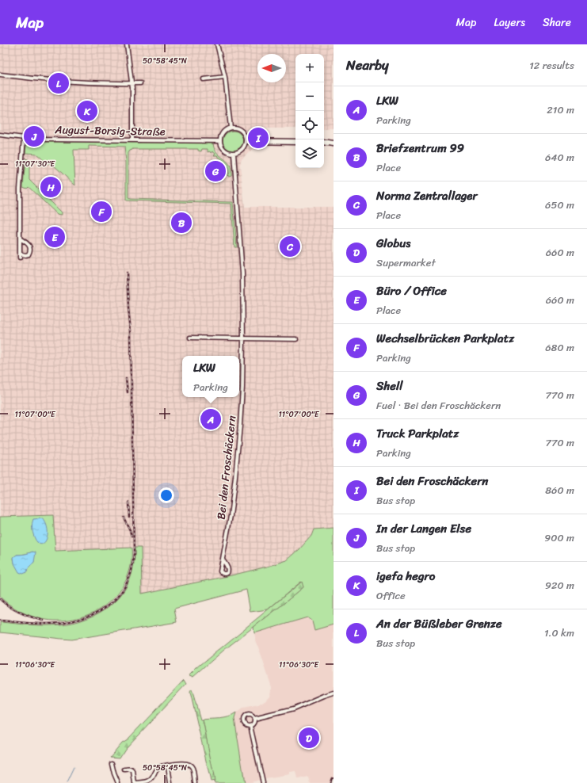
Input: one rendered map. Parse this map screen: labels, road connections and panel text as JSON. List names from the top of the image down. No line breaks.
{"streets":{"street":["August-Borsig-Straße","Bei den Froschäckern"]},"crossings":[["August-Borsig-Straße","Bei den Froschäckern"]],"north":"left","page":{"header":"Map","nav":["Map","Layers","Share"],"heading":["Nearby","12 results"],"map_buttons":["+","−"],"pins":["L","K","J","I","G","H","F","B","E","C","A","D"],"list":[{"mark":"A","name":"LKW","note":"Parking","value":"210 m"},{"mark":"B","name":"Briefzentrum 99","note":"Place","value":"640 m"},{"mark":"C","name":"Norma Zentrallager","note":"Place","value":"650 m"},{"mark":"D","name":"Globus","note":"Supermarket","value":"660 m"},{"mark":"E","name":"Büro / Office","note":"Place","value":"660 m"},{"mark":"F","name":"Wechselbrücken Parkplatz","note":"Parking","value":"680 m"},{"mark":"G","name":"Shell","note":"Fuel · Bei den Froschäckern","value":"770 m"},{"mark":"H","name":"Truck Parkplatz","note":"Parking","value":"770 m"},{"mark":"I","name":"Bei den Froschäckern","note":"Bus stop","value":"860 m"},{"mark":"J","name":"In der Langen Else","note":"Bus stop","value":"900 m"},{"mark":"K","name":"igefa hegro","note":"Office","value":"920 m"},{"mark":"L","name":"An der Büßleber Grenze","note":"Bus stop","value":"1.0 km"}],"popup":["LKW","Parking"]},"coordinates":["50°58'45\"N","11°07'30\"E","11°07'00\"E","11°06'30\"E"]}
